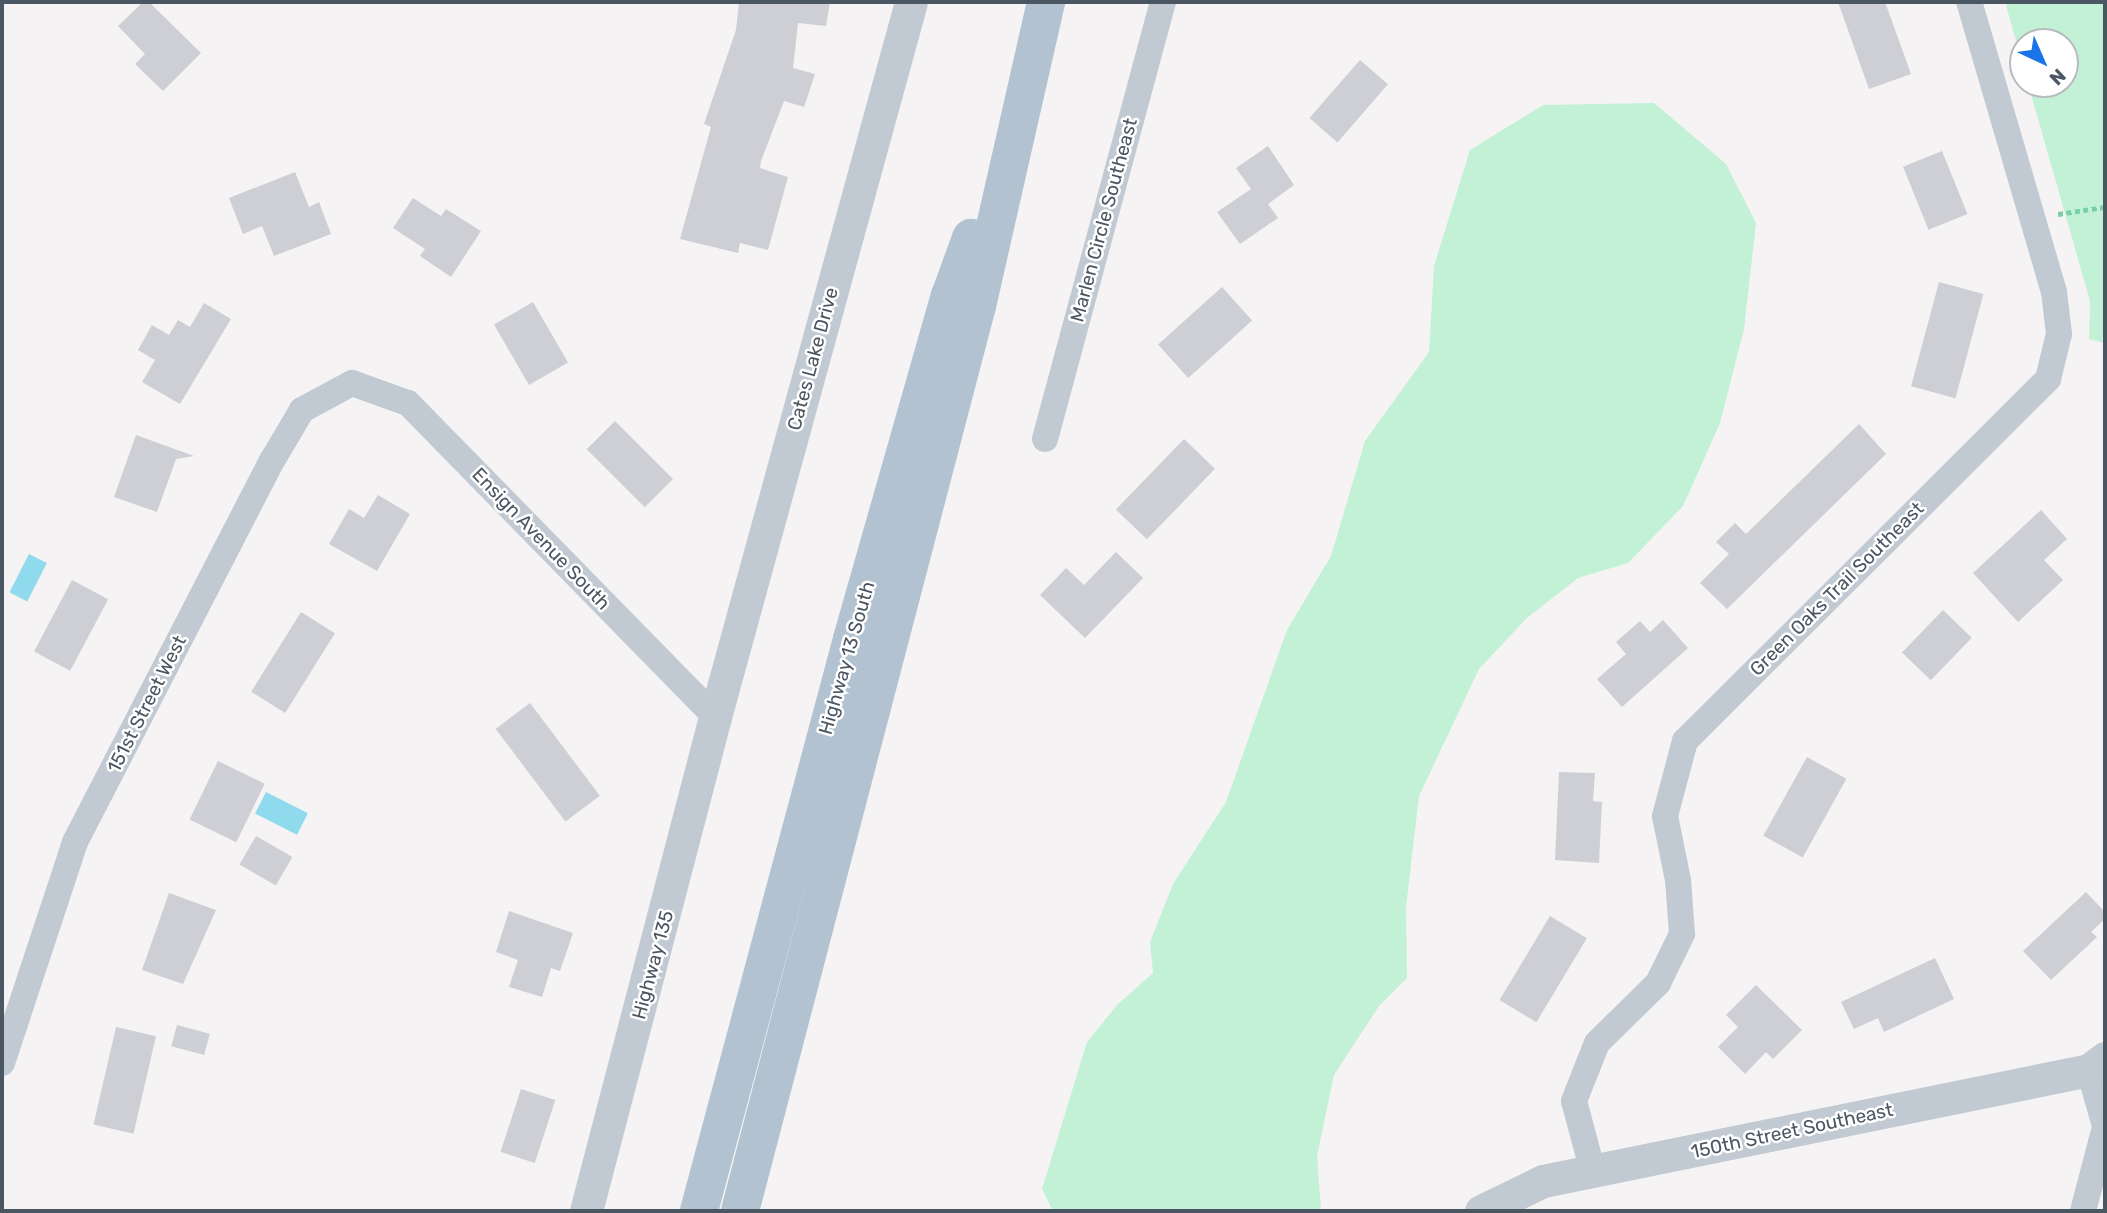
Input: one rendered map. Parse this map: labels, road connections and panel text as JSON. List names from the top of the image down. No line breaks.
{"streets":{"main road":["Highway 13 South"],"street":["Marlen Circle Southeast","Cates Lake Drive","Ensign Avenue South","Green Oaks Trail Southeast","151st Street West","Highway 135","150th Street Southeast"]},"crossings":[["Cates Lake Drive","Ensign Avenue South"],["Cates Lake Drive","Highway 135"],["Ensign Avenue South","151st Street West"],["Ensign Avenue South","Highway 135"],["Green Oaks Trail Southeast","150th Street Southeast"]],"north":"bottom right"}
